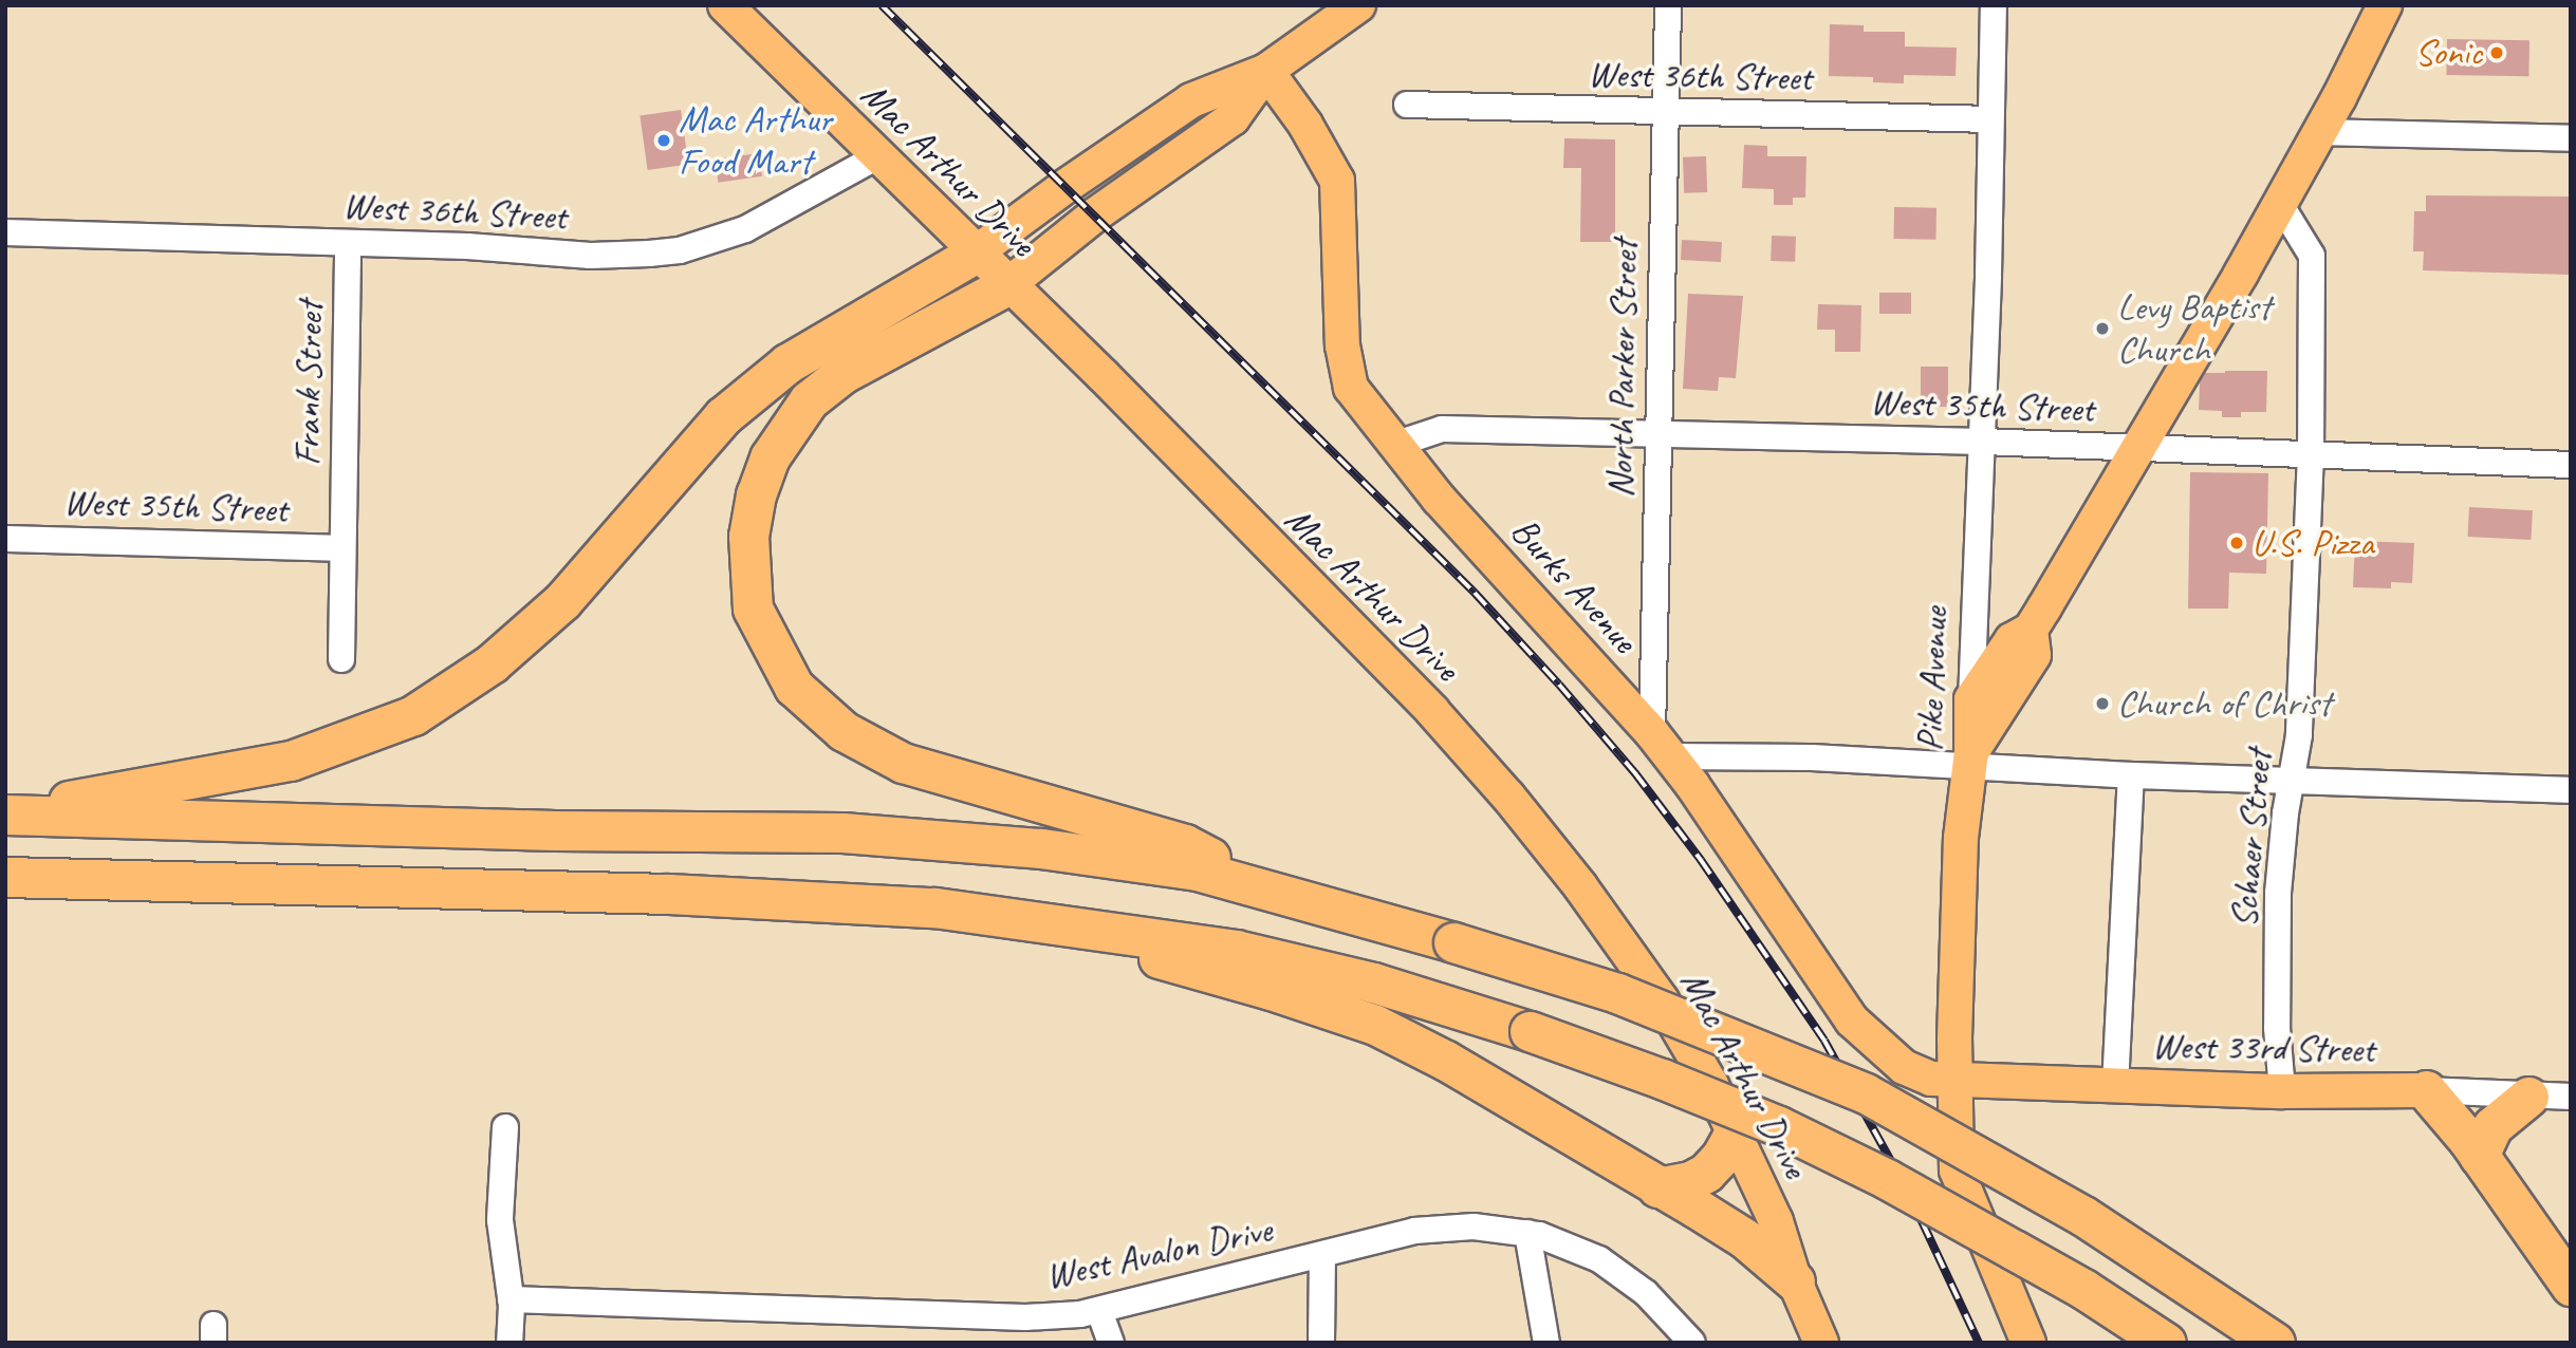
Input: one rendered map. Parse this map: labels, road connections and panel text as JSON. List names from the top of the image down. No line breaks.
{"streets":{"main road":["Mac Arthur Drive","Burks Avenue","Pike Avenue","West 33rd Street"],"street":["West 36th Street","North Parker Street","Frank Street","West 35th Street","Schaer Street","West Avalon Drive"]},"crossings":[["West 36th Street","Mac Arthur Drive"],["West 36th Street","North Parker Street"],["West 36th Street","Frank Street"],["West 36th Street","Pike Avenue"],["North Parker Street","West 35th Street"],["North Parker Street","Burks Avenue"],["Frank Street","West 35th Street"],["West 35th Street","Burks Avenue"],["West 35th Street","Pike Avenue"],["West 35th Street","Schaer Street"],["Burks Avenue","Pike Avenue"],["Burks Avenue","West 33rd Street"],["Pike Avenue","West 33rd Street"],["Schaer Street","West 33rd Street"]],"places":["Sonic","Mac Arthur Food Mart","Levy Baptist Church","U.S. Pizza","Church of Christ"]}
